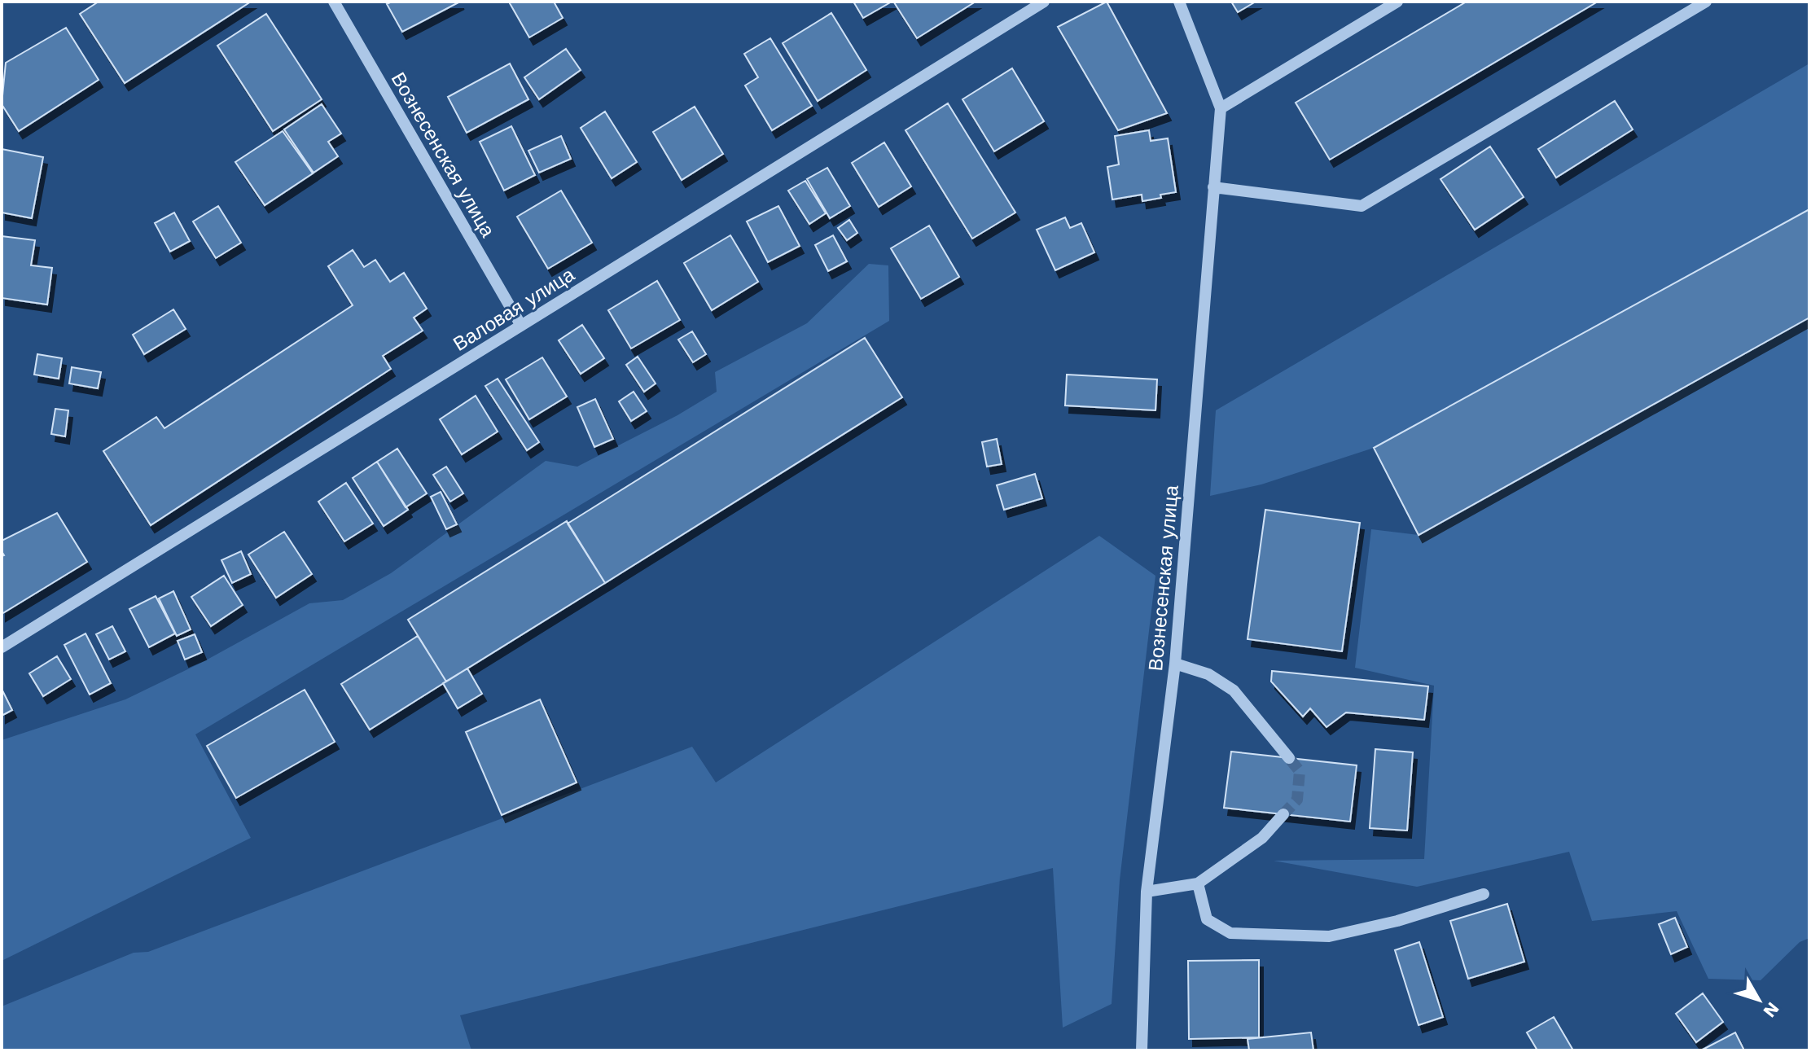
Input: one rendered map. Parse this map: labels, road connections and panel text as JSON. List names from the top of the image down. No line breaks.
{"streets":{"street":["Вознесенская улица","Валовая улица"]},"crossings":[["Вознесенская улица","Валовая улица"]],"north":"bottom right"}
